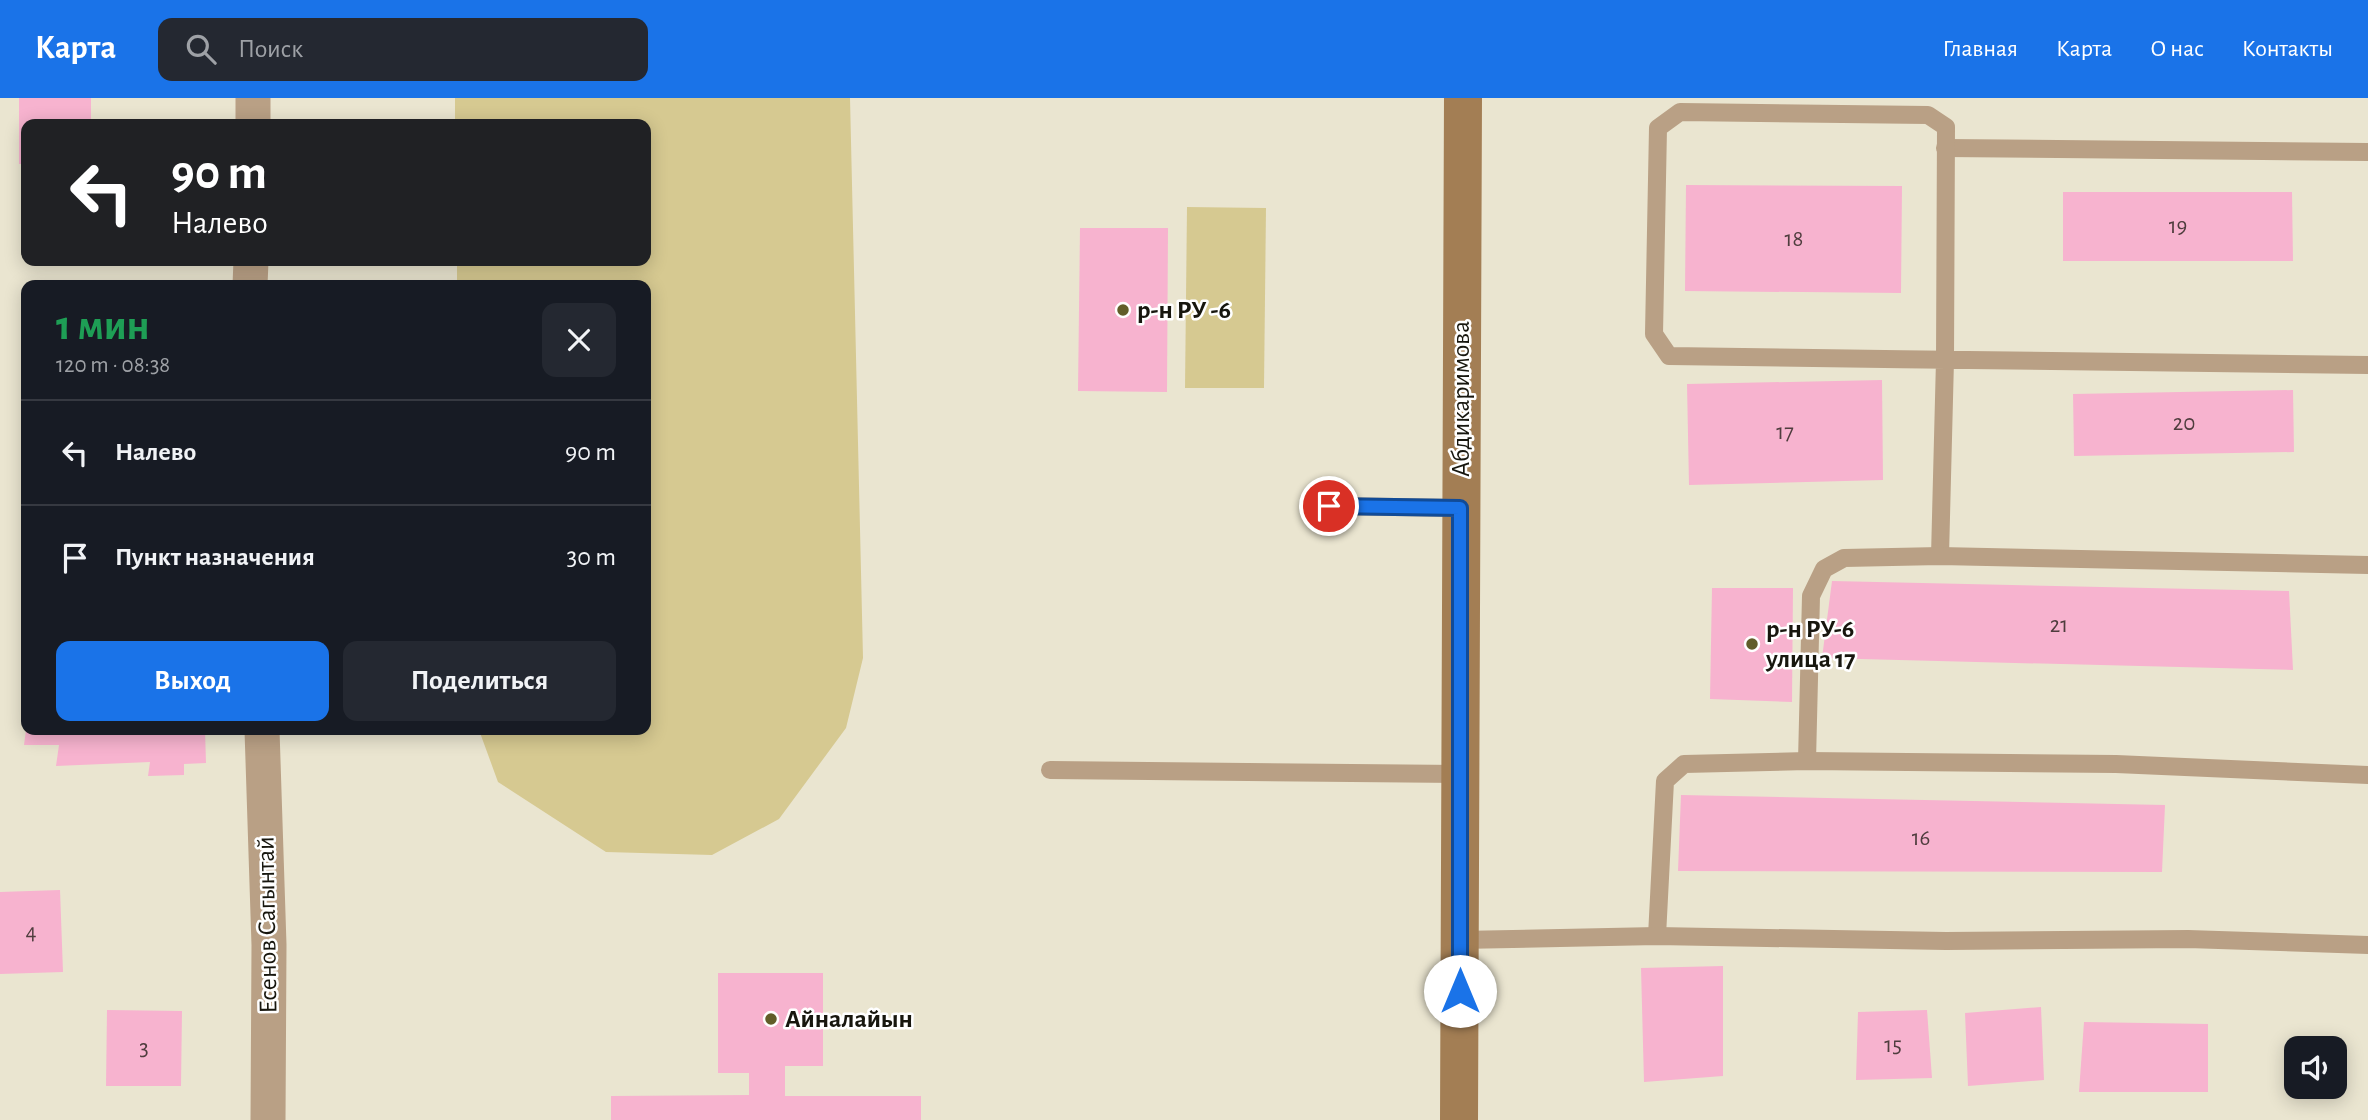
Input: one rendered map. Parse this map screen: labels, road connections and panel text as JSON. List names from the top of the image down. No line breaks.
{"streets":{"main road":["Абдикаримова"],"street":["Есенов Сагынтай"]},"places":["р-н РУ -6","р-н РУ-6 улица 17","Айналайын"],"house_numbers":["19","18","20","17","21","16","4","15","3"],"page":{"header":"Карта","search":"Поиск","nav":["Главная","Карта","О нас","Контакты"],"turn":["90 m","Налево"],"heading":["1 мин","120 m · 08:38"],"list":[{"name":"Налево","value":"90 m"},{"name":"Пункт назначения","value":"30 m"}],"buttons":["Выход","Поделиться"]}}
